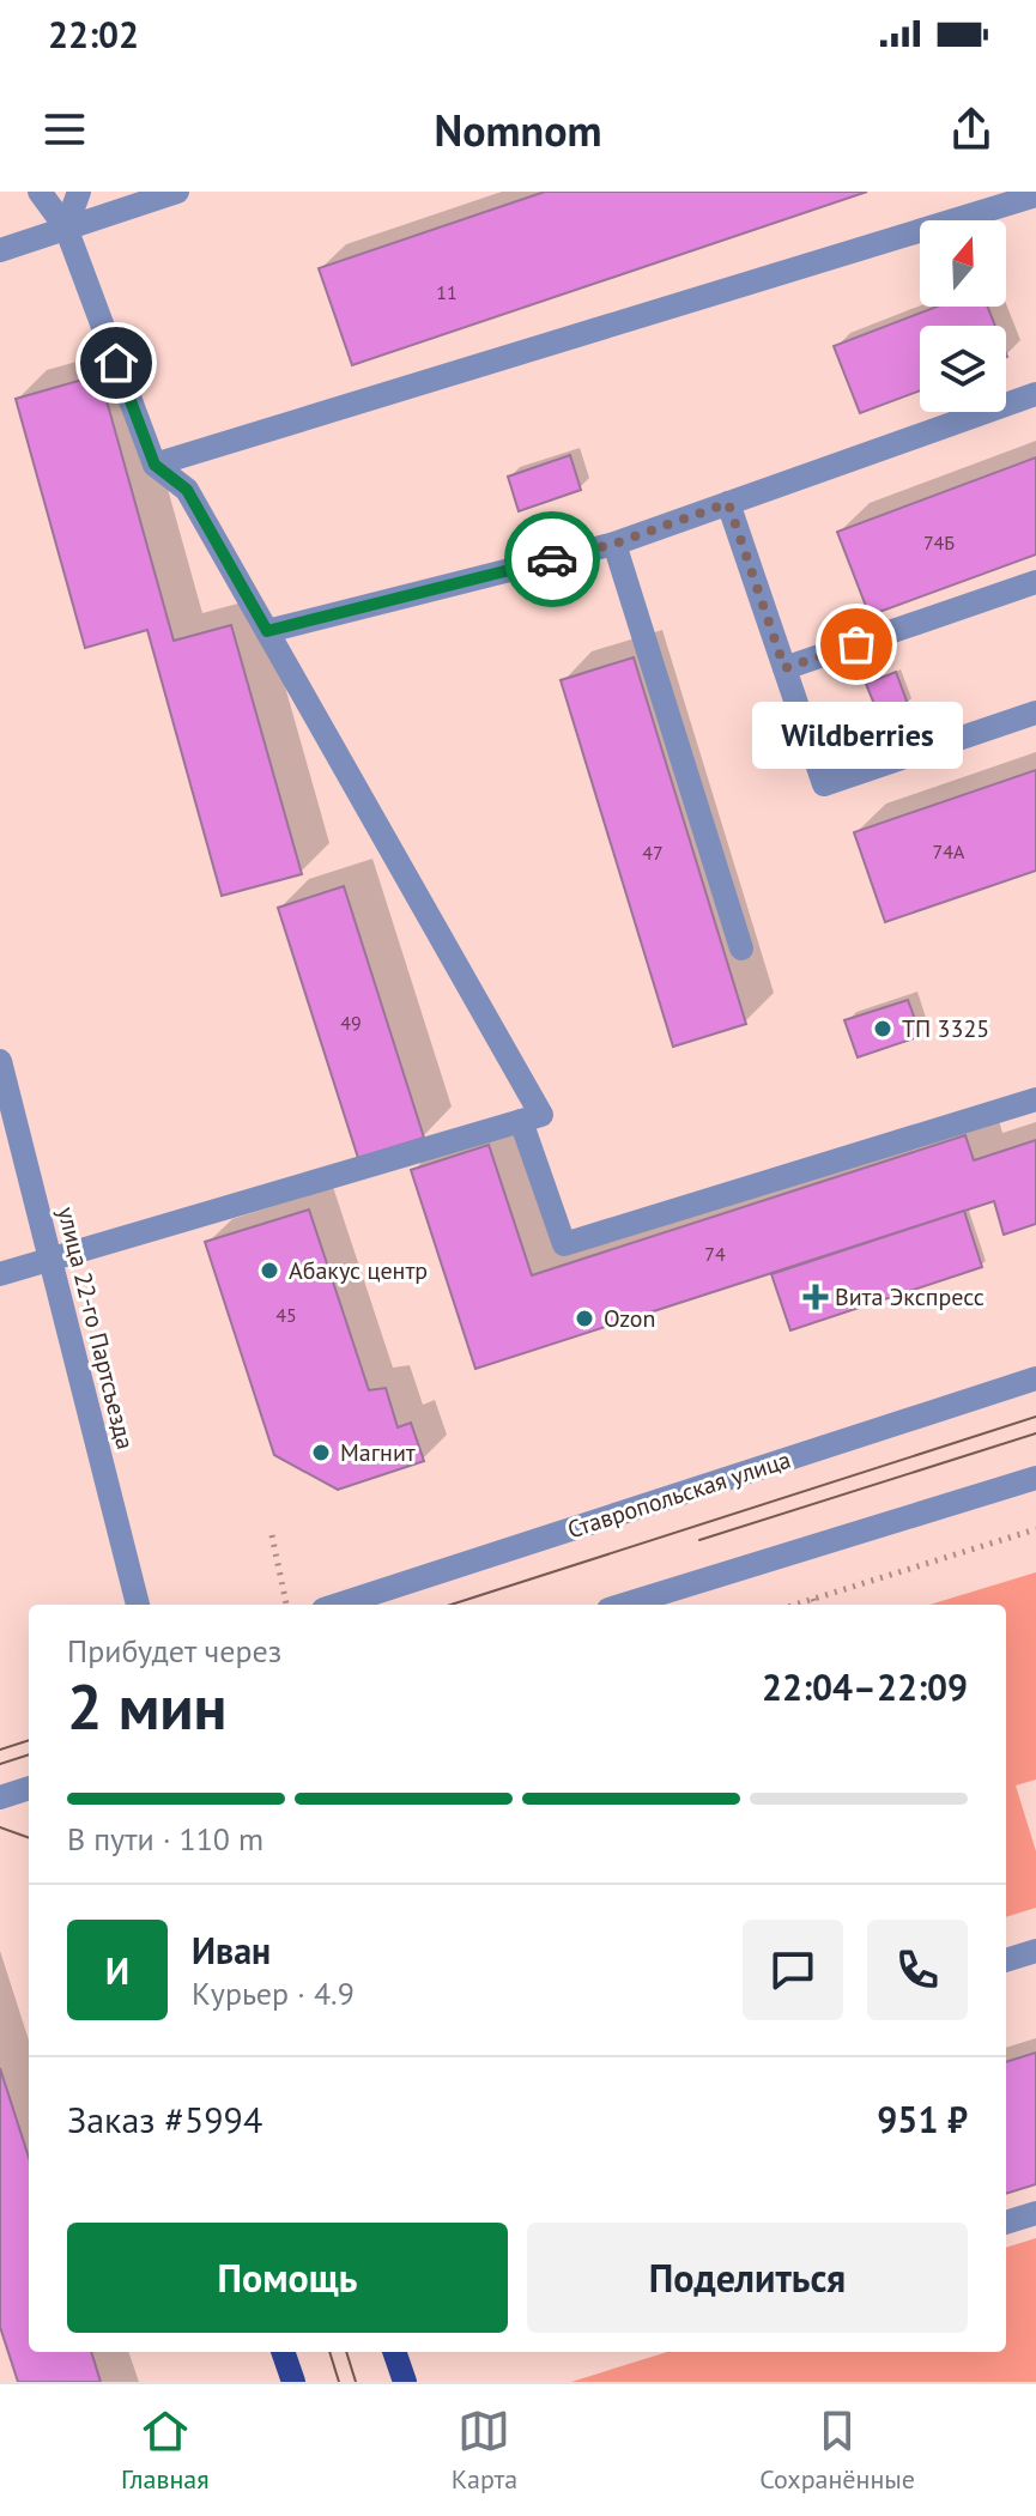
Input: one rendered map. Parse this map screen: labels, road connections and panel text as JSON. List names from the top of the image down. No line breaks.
{"streets":{"street":["улица 22-го Партсъезда","Ставропольская улица"]},"places":{"other":["Wildberries","ТП 3325","Абакус центр","Ozon","Магнит"],"health":["Вита Экспресс"]},"house_numbers":["11","74Б","74А","47","49","74","45"],"north":"top","page":{"status":"22:02","header":"Nomnom","bubble":"Wildberries","heading":["2 мин","Прибудет через","22:04–22:09"],"panel":["Иван","Курьер · 4.9","Заказ #5994","951 ₽"],"bar":"В пути · 110 m","round":"И","buttons":["Помощь","Поделиться"],"tabs":["Главная","Карта","Сохранённые"]}}
